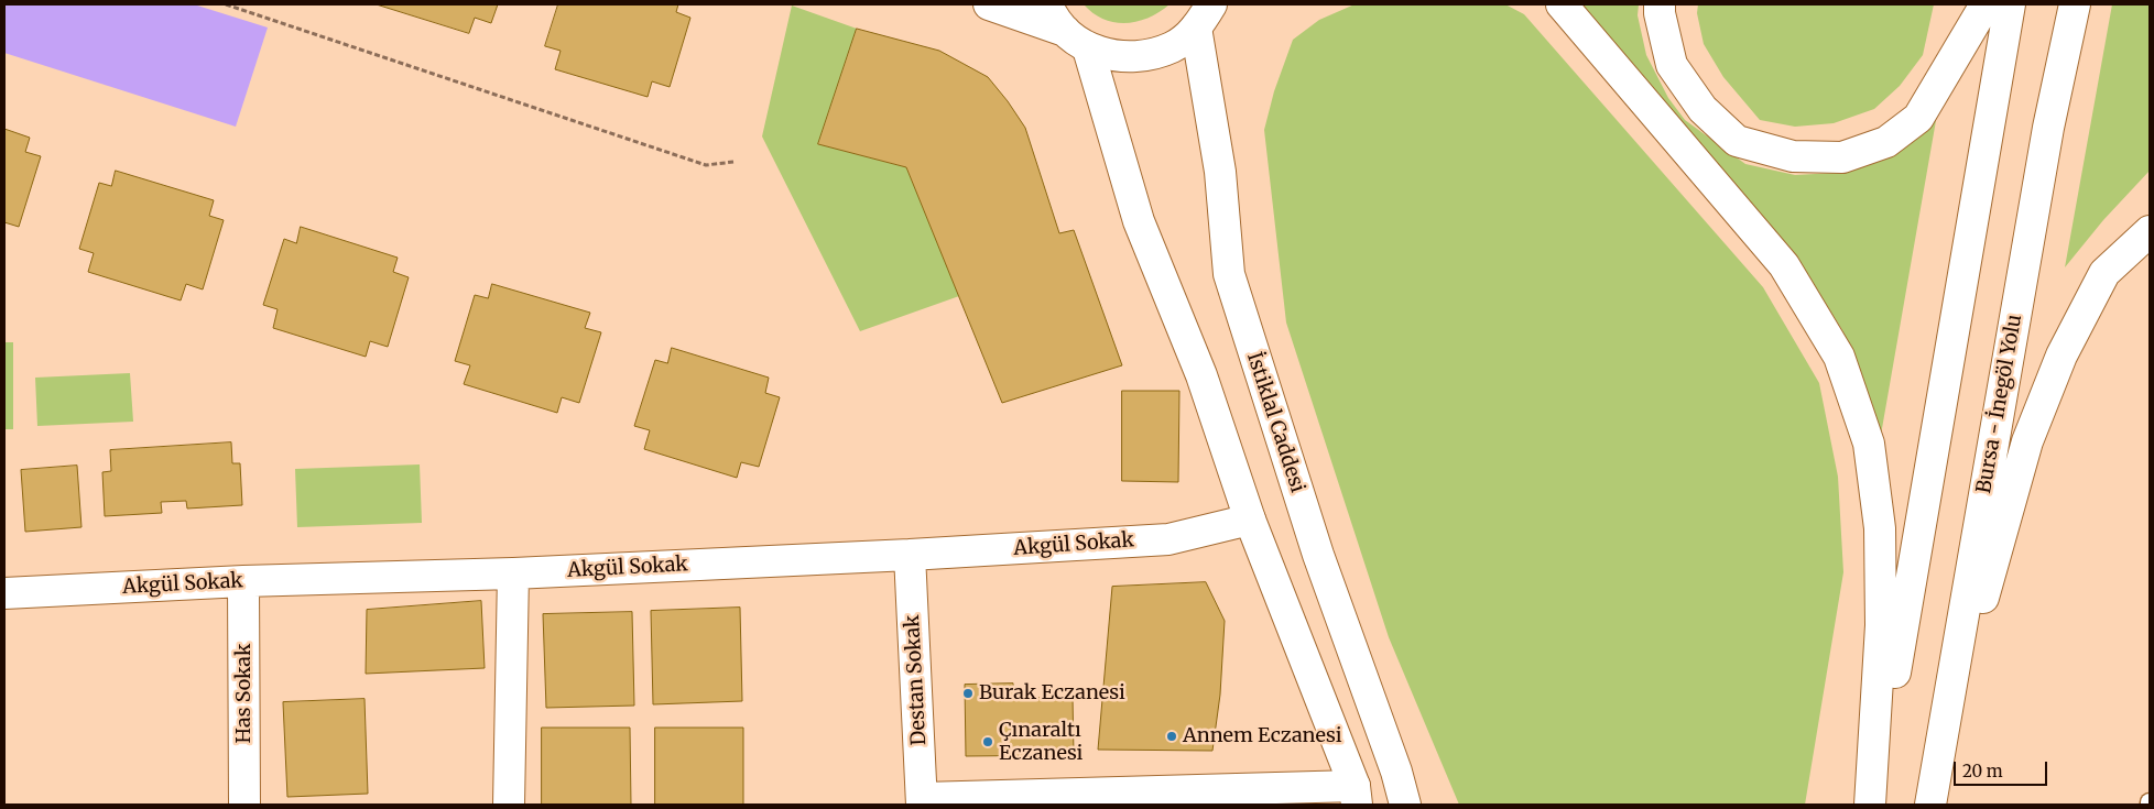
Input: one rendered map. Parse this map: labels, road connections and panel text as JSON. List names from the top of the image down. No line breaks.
{"streets":{"main road":["Bursa - İnegöl Yolu","İstiklal Caddesi","Akgül Sokak","Destan Sokak","Has Sokak"]},"crossings":[["Akgül Sokak","Destan Sokak"],["Akgül Sokak","Has Sokak"]],"places":["Burak Eczanesi","Annem Eczanesi","Çınaraltı Eczanesi"],"scale_bar":"20 m"}
